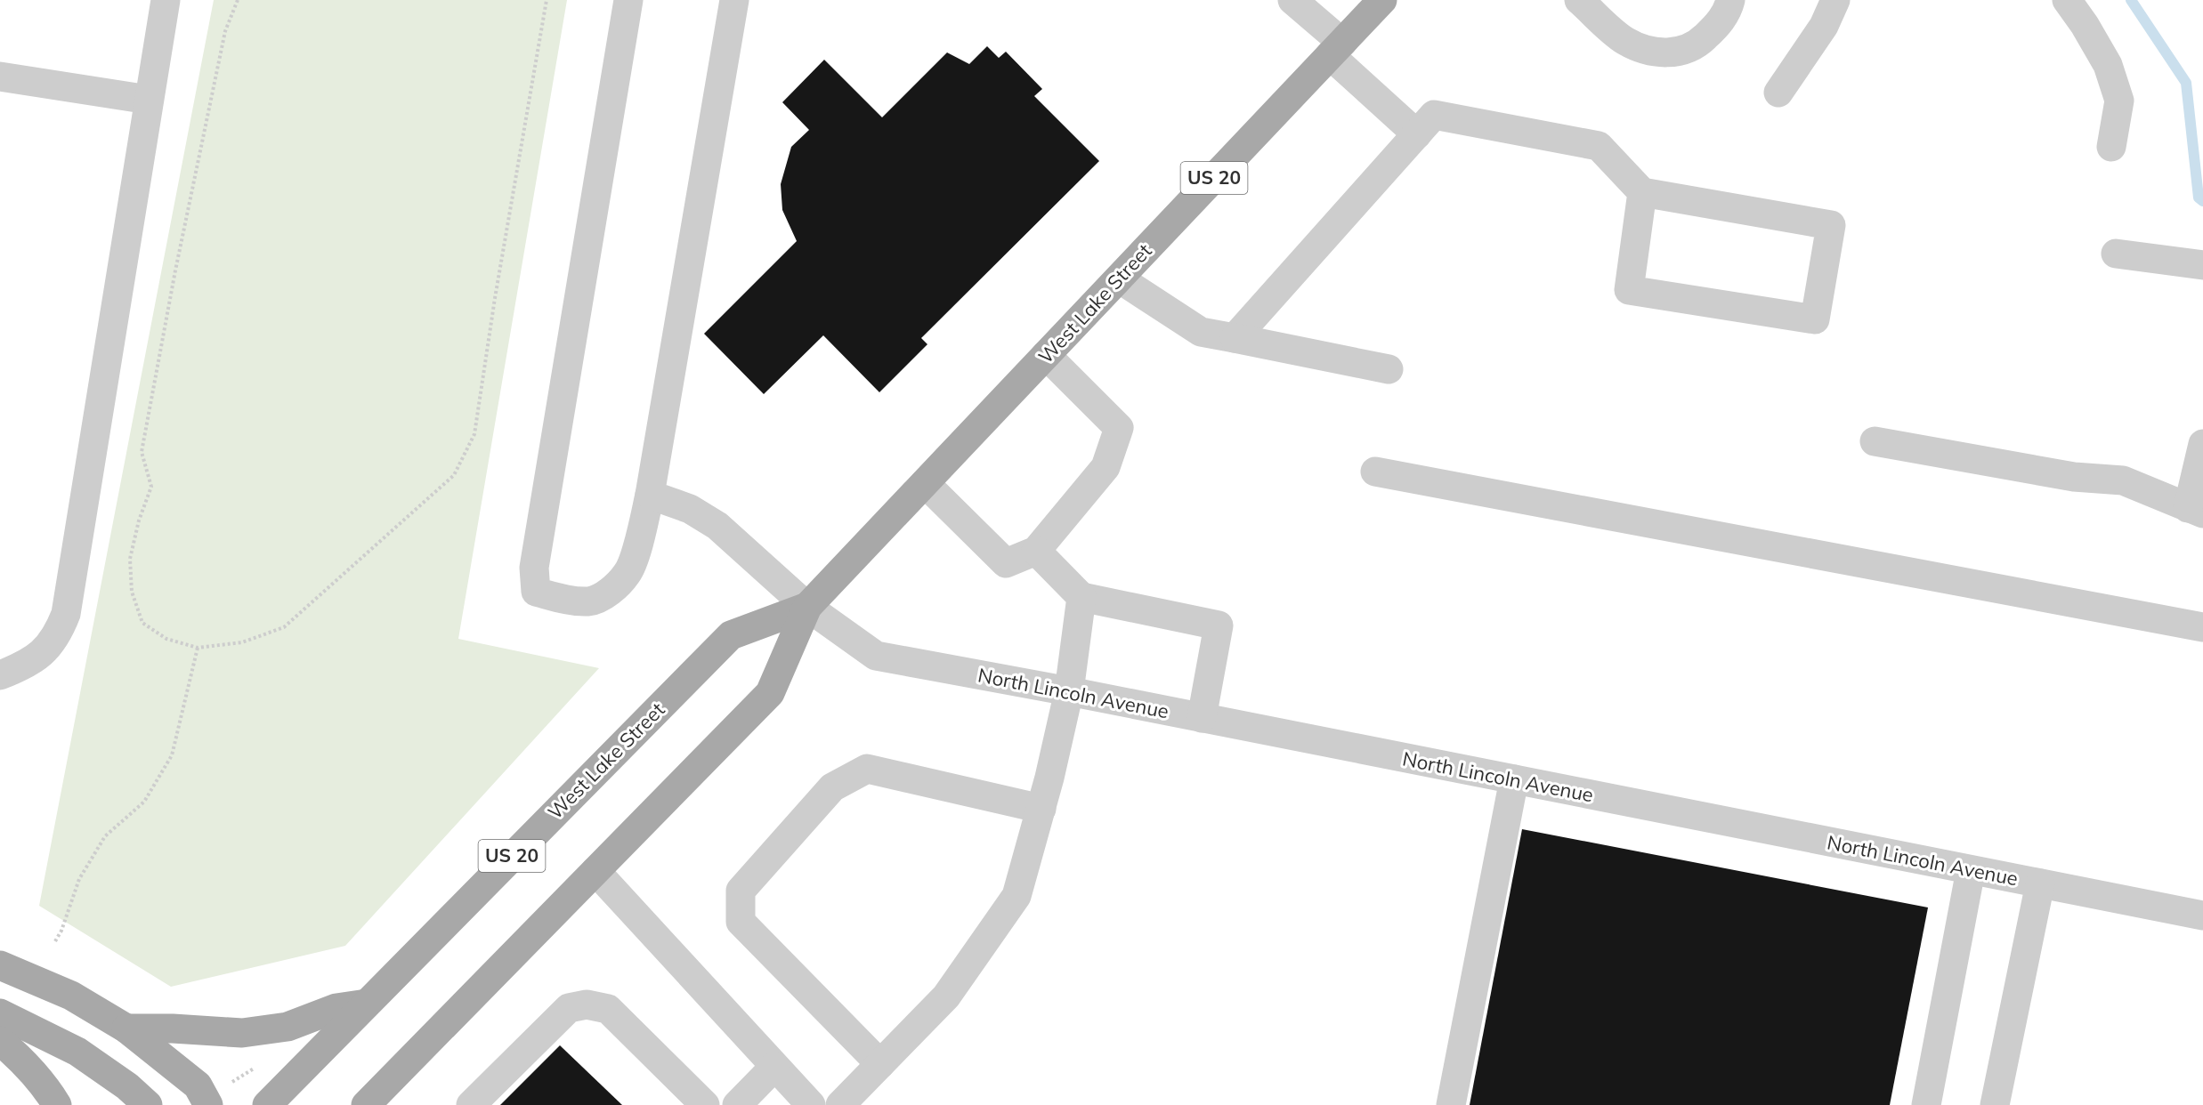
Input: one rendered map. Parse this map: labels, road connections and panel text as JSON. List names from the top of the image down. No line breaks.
{"streets":{"main road":["US 20","West Lake Street"],"street":["North Lincoln Avenue"]},"crossings":[["West Lake Street","North Lincoln Avenue"]]}
